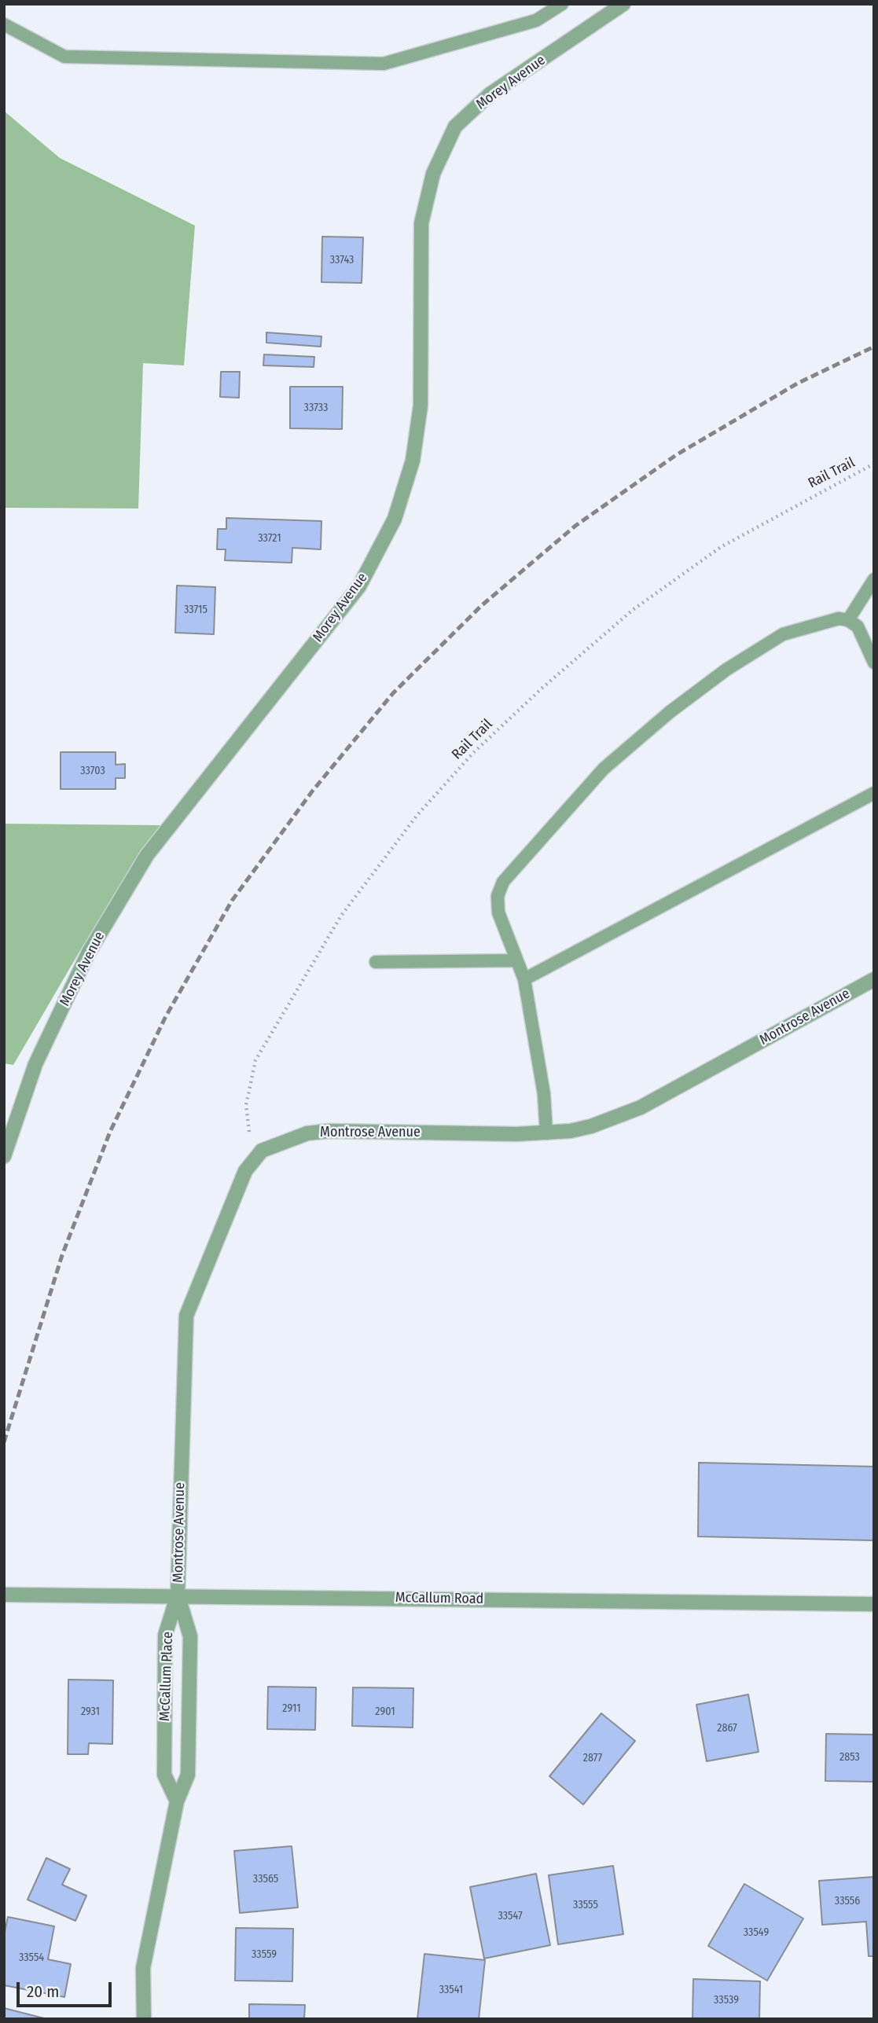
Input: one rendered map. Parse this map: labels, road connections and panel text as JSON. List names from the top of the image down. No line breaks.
{"streets":{"street":["Morey Avenue","Montrose Avenue","McCallum Road","McCallum Place"],"path":["Rail Trail"]},"crossings":[["Rail Trail","Montrose Avenue"],["Montrose Avenue","McCallum Road"],["Montrose Avenue","McCallum Place"],["McCallum Road","McCallum Place"]],"house_numbers":["33743","33733","33721","33715","33703","2911","2931","2901","2867","2853","2877","33565","33556","33555","33547","33549","33559","33554","33541","33539"],"scale_bar":"20 m"}
